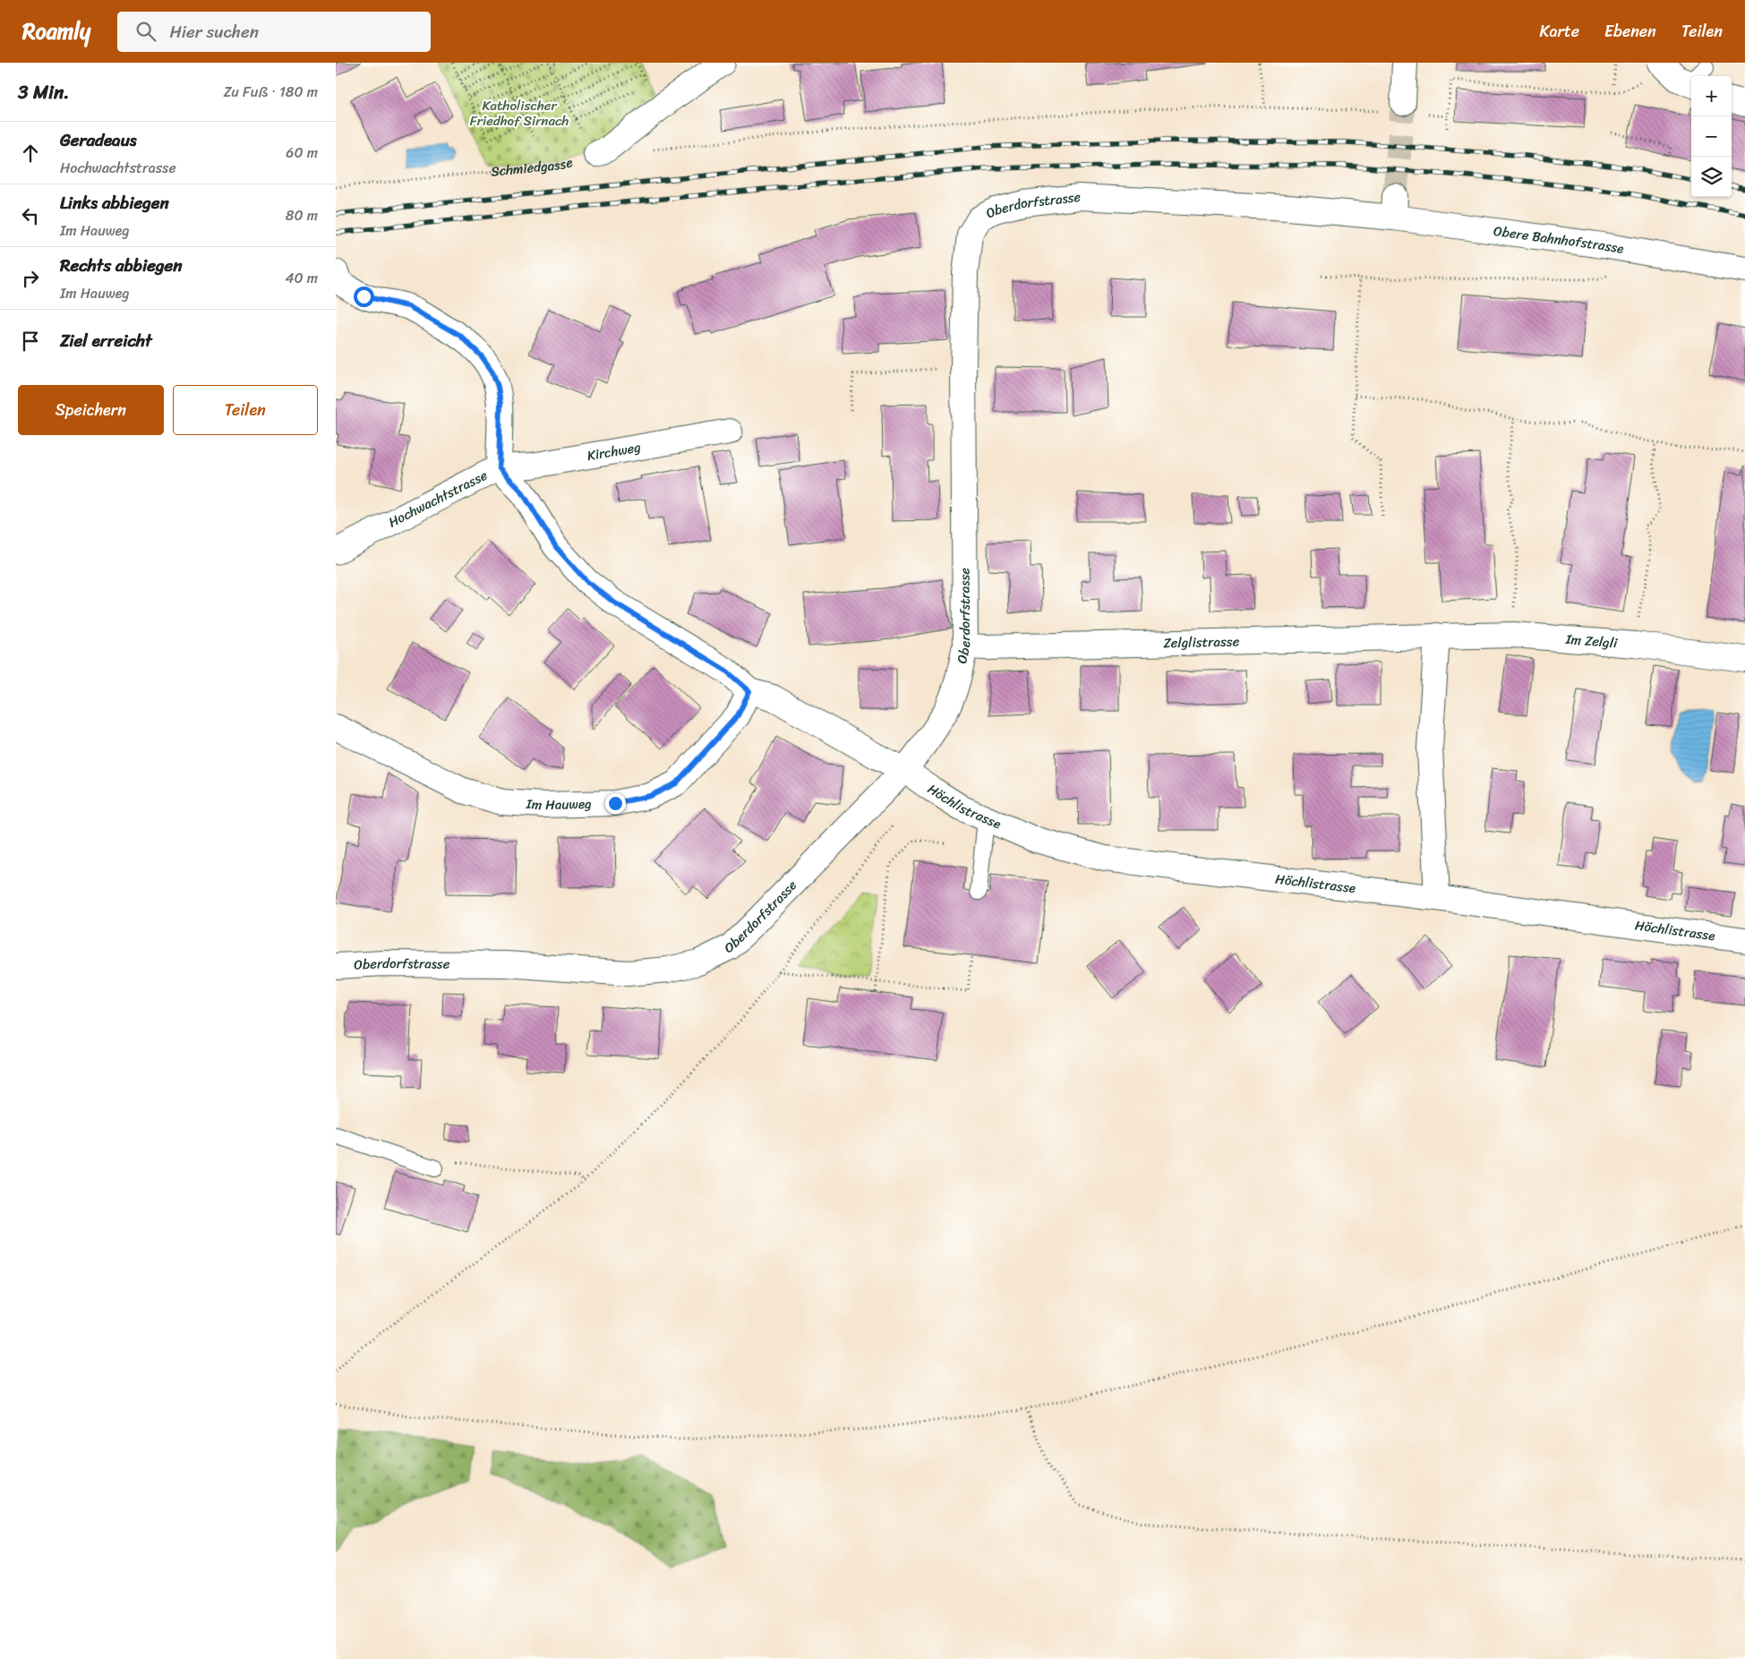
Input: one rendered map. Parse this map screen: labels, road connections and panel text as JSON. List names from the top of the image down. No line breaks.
{"streets":{"street":["Oberdorfstrasse","Obere Bahnhofstrasse","Kirchweg","Hochwachtstrasse","Im Zelgli","Zelglistrasse","Im Hauweg","Höchlistrasse"],"path":["Schmiedgasse"]},"crossings":[["Oberdorfstrasse","Obere Bahnhofstrasse"],["Oberdorfstrasse","Zelglistrasse"],["Oberdorfstrasse","Höchlistrasse"],["Kirchweg","Hochwachtstrasse"],["Im Zelgli","Zelglistrasse"]],"parks":["Katholischer Friedhof Sirnach"],"page":{"header":"Roamly","search":"Hier suchen","nav":["Karte","Ebenen","Teilen"],"heading":["3 Min.","Zu Fuß · 180 m"],"map_buttons":["+","−"],"list":[["Geradeaus","Hochwachtstrasse","60 m"],["Links abbiegen","Im Hauweg","80 m"],["Rechts abbiegen","Im Hauweg","40 m"],"Ziel erreicht"],"buttons":["Speichern","Teilen"]}}
